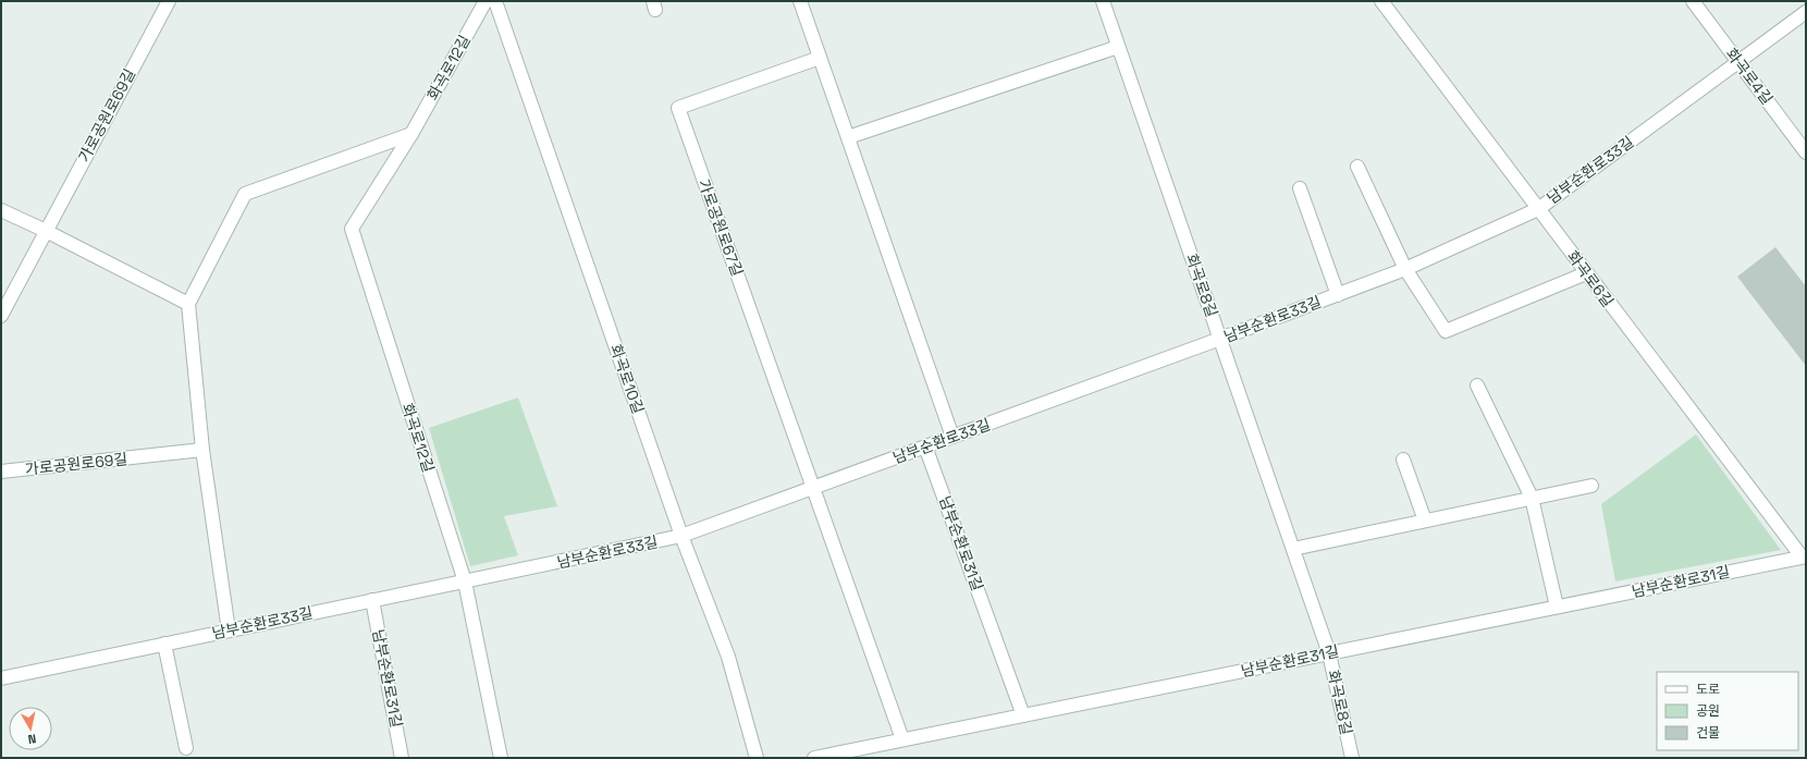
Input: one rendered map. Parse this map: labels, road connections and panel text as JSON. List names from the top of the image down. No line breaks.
{"streets":{"street":["화곡로12길","화곡로4길","가로공원로69길","남부순환로33길","가로공원로67길","화곡로6길","화곡로8길","화곡로10길","남부순환로31길"]},"crossings":[["화곡로12길","남부순환로33길"],["화곡로4길","남부순환로33길"],["남부순환로33길","가로공원로67길"],["남부순환로33길","화곡로6길"],["남부순환로33길","화곡로8길"],["남부순환로33길","화곡로10길"],["남부순환로33길","남부순환로31길"],["화곡로6길","남부순환로31길"],["화곡로8길","남부순환로31길"]],"legend":["도로","공원","건물"],"north":"bottom"}
